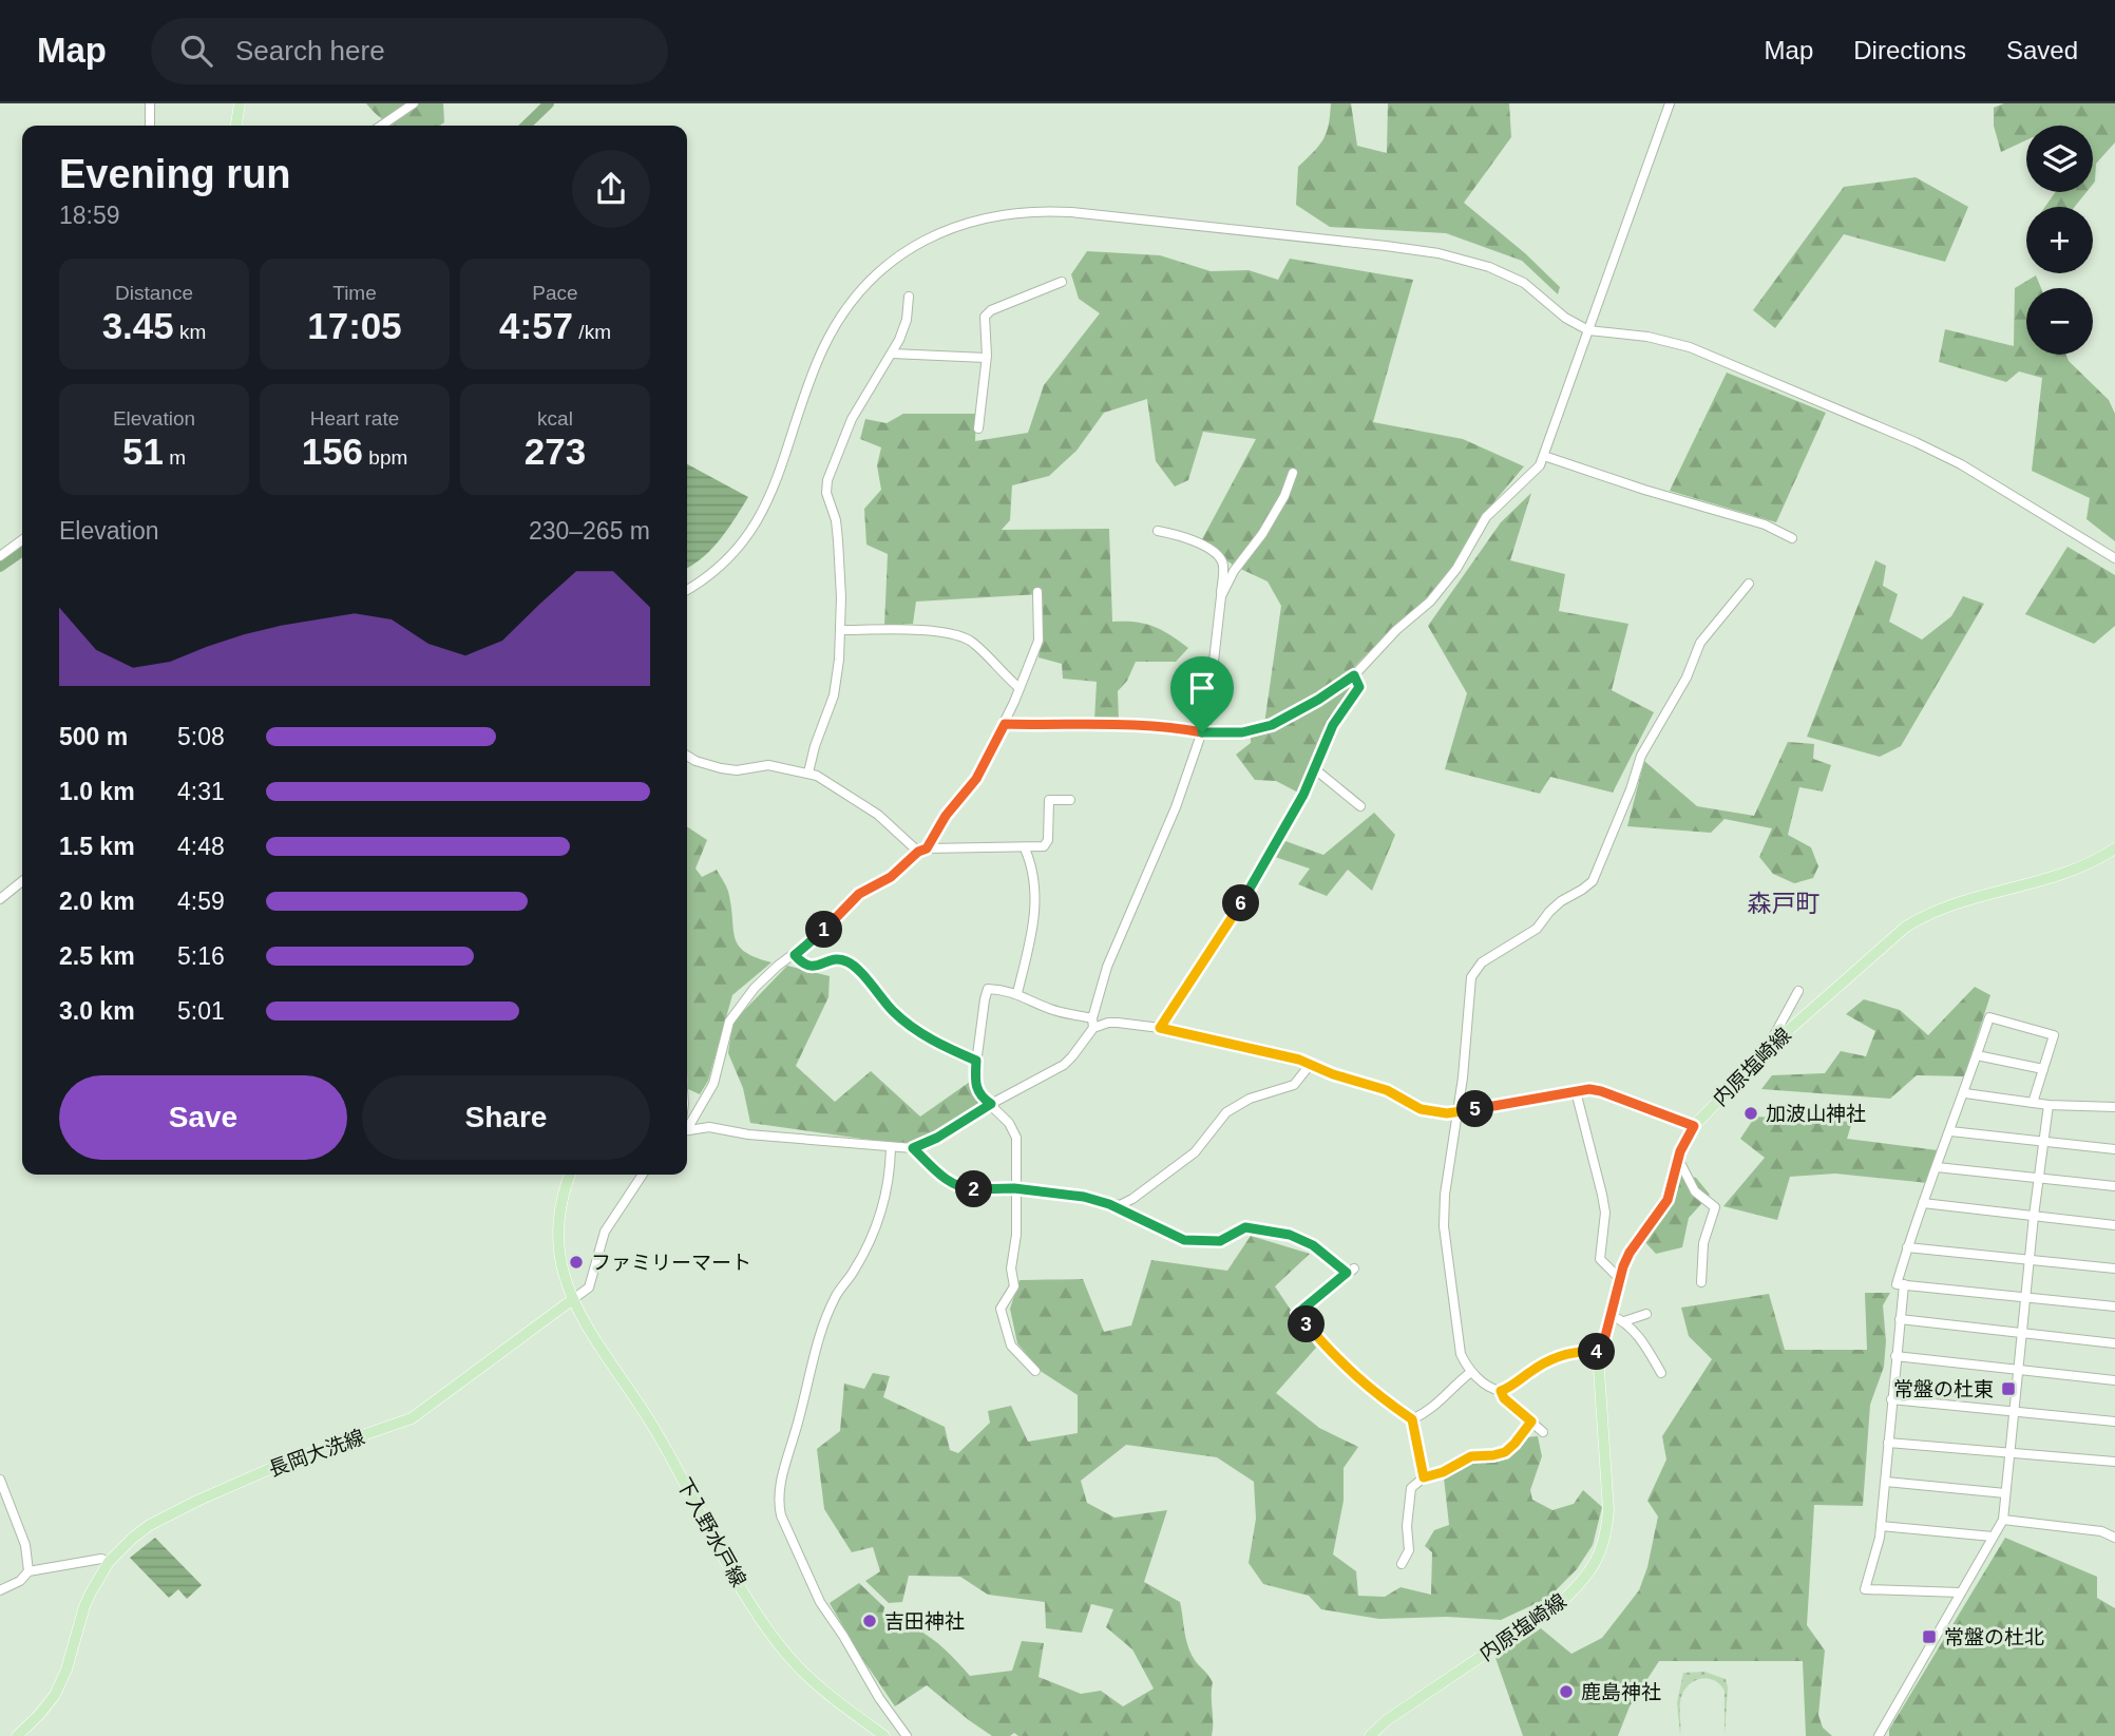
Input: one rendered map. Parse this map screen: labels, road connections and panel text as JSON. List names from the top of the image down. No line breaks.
{"streets":{"main road":["内原塩崎線","長岡大洗線","下入野水戸線"]},"crossings":[["長岡大洗線","下入野水戸線"]],"districts":["森戸町"],"places":{"other":["加波山神社","ファミリーマート","吉田神社","鹿島神社"],"transit":["常盤の杜東","常盤の杜北"]},"page":{"header":"Map","search":"Search here","nav":["Map","Directions","Saved"],"map_buttons":["+","−"],"heading":["Evening run","18:59"],"stats":[["Distance","3.45 km"],["Time","17:05"],["Pace","4:57 /km"],["Elevation","51 m"],["Heart rate","156 bpm"],["kcal","273"]],"chart":["Elevation","230–265 m"],"list":[{"name":"500 m","note":"5:08"},{"name":"1.0 km","note":"4:31"},{"name":"1.5 km","note":"4:48"},{"name":"2.0 km","note":"4:59"},{"name":"2.5 km","note":"5:16"},{"name":"3.0 km","note":"5:01"}],"pins":["6","1","5","2","3","4"],"buttons":["Save","Share"]}}
